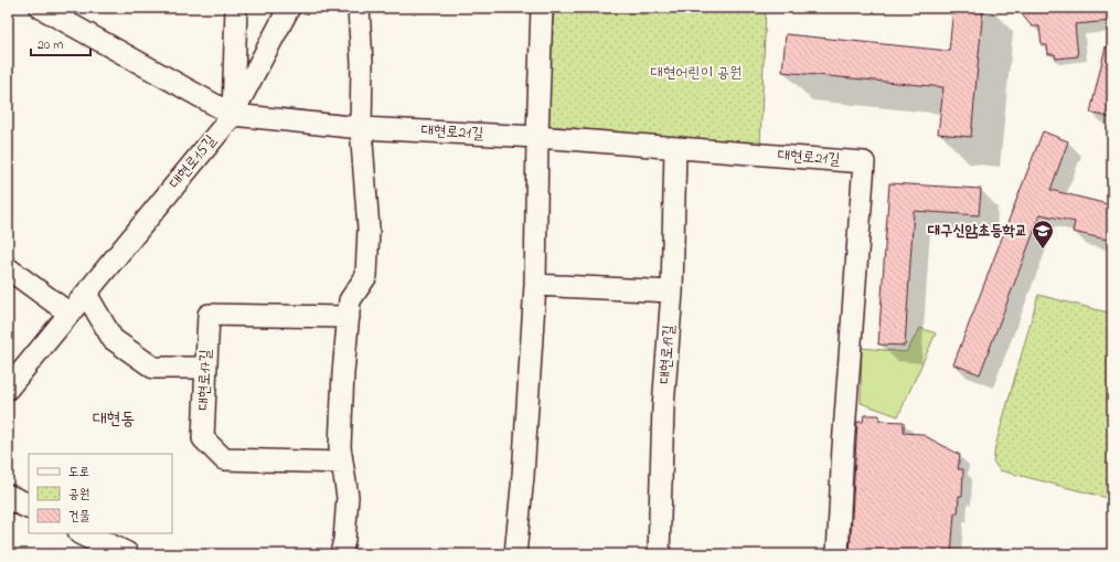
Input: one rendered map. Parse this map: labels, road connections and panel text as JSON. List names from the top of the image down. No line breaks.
{"streets":{"street":["대현로21길","대현로15길","대현로19길","대현로17길"]},"crossings":[["대현로21길","대현로15길"],["대현로21길","대현로19길"]],"districts":["대현동"],"parks":["대현어린이 공원"],"places":{"school or university":["대구신암초등학교"]},"legend":["도로","공원","건물"],"scale_bar":"20 m"}
